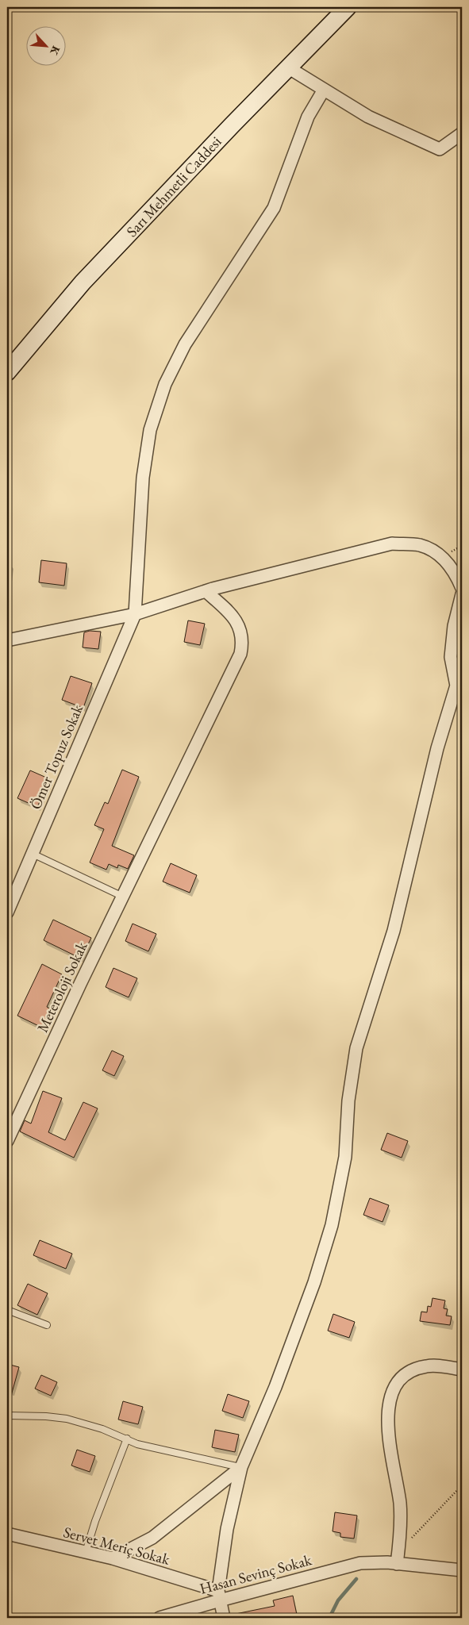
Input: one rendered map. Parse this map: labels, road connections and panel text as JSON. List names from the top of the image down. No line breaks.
{"streets":{"street":["Sarı Mehmetli Caddesi","Ömer Topuz Sokak","Meteroloji Sokak","Servet Meriç Sokak","Hasan Sevinç Sokak"]},"crossings":[["Servet Meriç Sokak","Hasan Sevinç Sokak"]],"north":"bottom right"}
